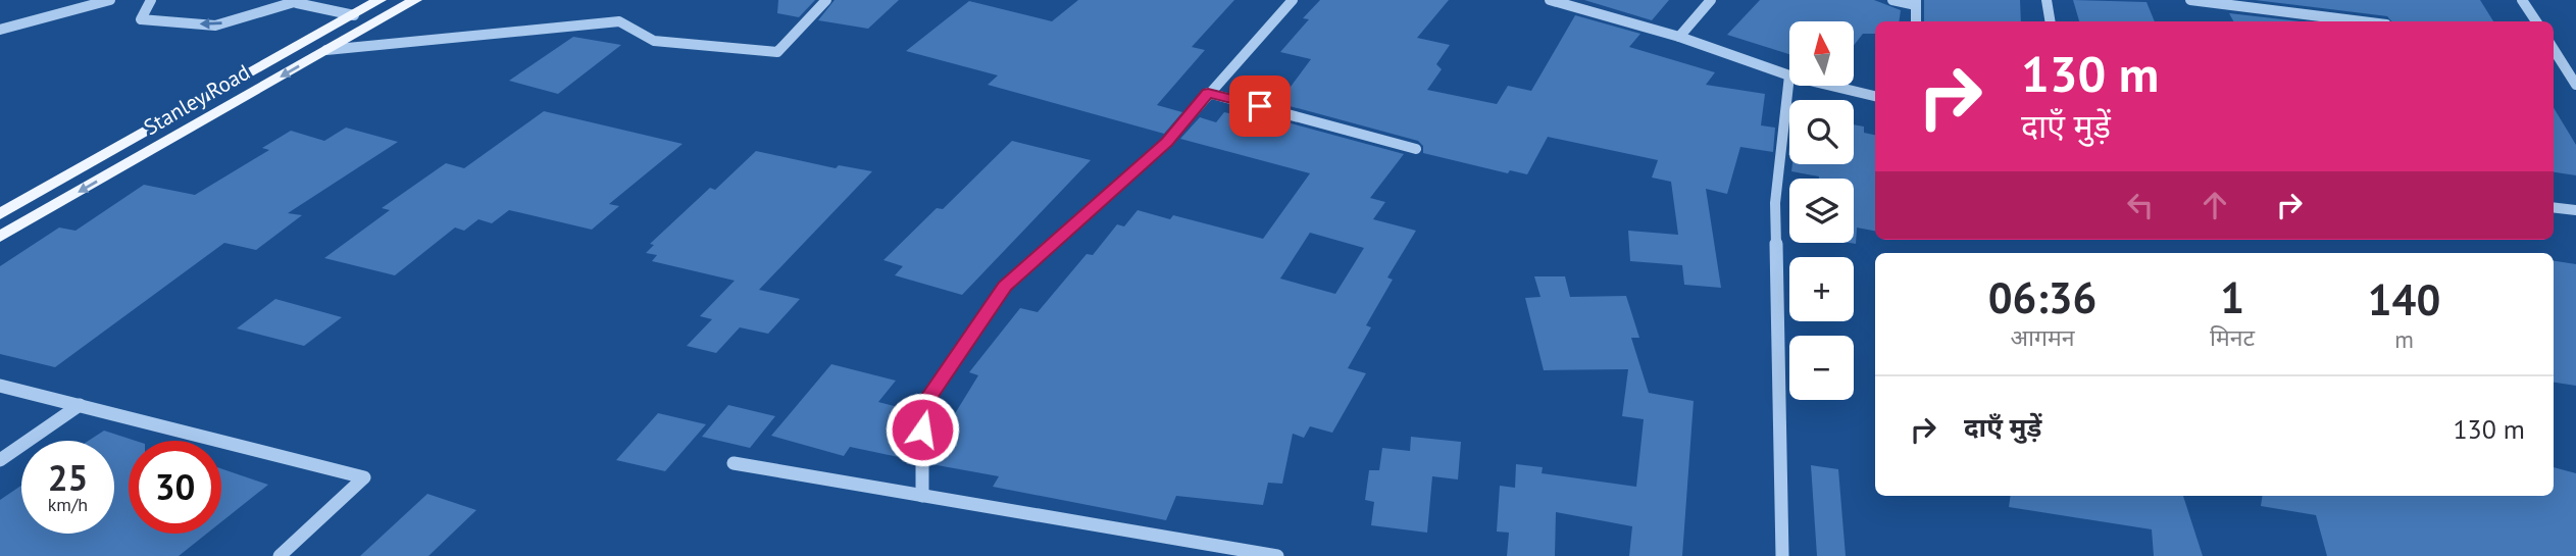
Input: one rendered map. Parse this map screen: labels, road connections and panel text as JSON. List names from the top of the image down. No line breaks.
{"streets":{"main road":["Stanley Road"]},"north":"top","page":{"map_buttons":["+","−"],"turn":["130 m","दाएँ मुड़ें"],"eta":["06:36","आगमन","1","मिनट","140","m"],"list":[{"name":"दाएँ मुड़ें","value":"130 m"}],"speed":"25 km/h","limit":"30"}}
